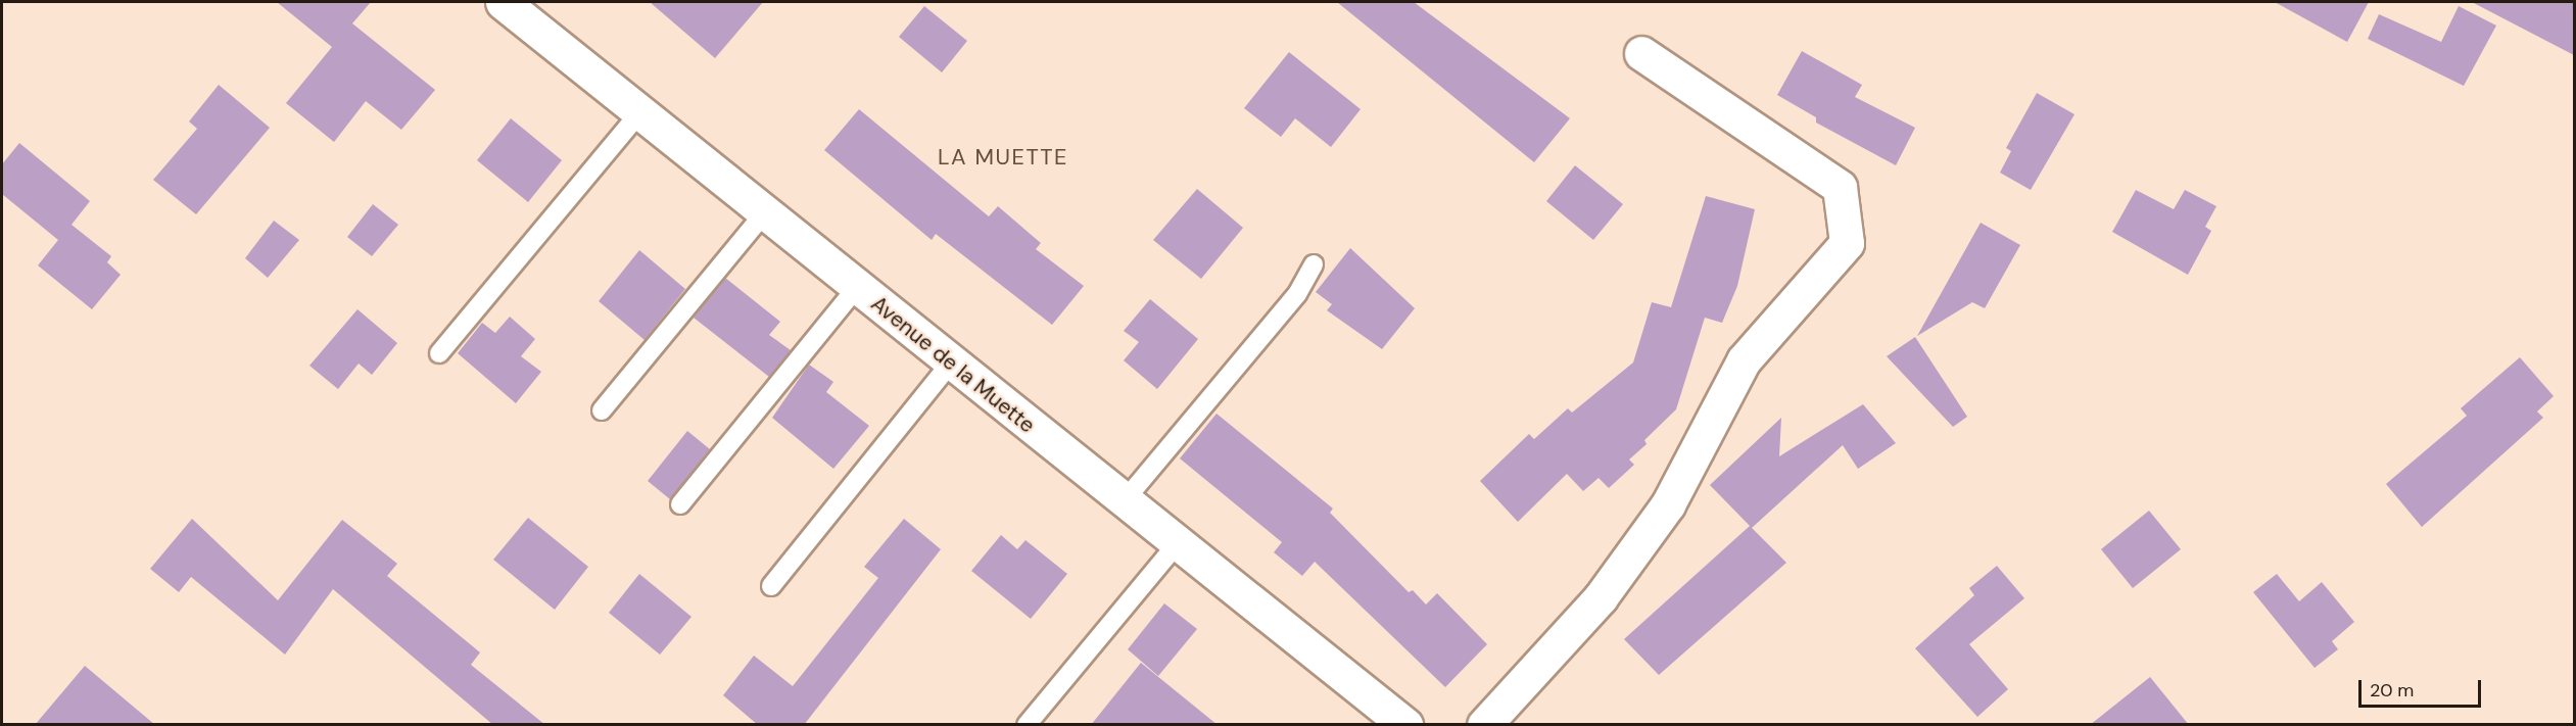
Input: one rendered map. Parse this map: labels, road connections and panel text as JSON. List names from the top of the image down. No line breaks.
{"streets":{"street":["Avenue de la Muette"]},"districts":["LA MUETTE"],"scale_bar":"20 m"}
